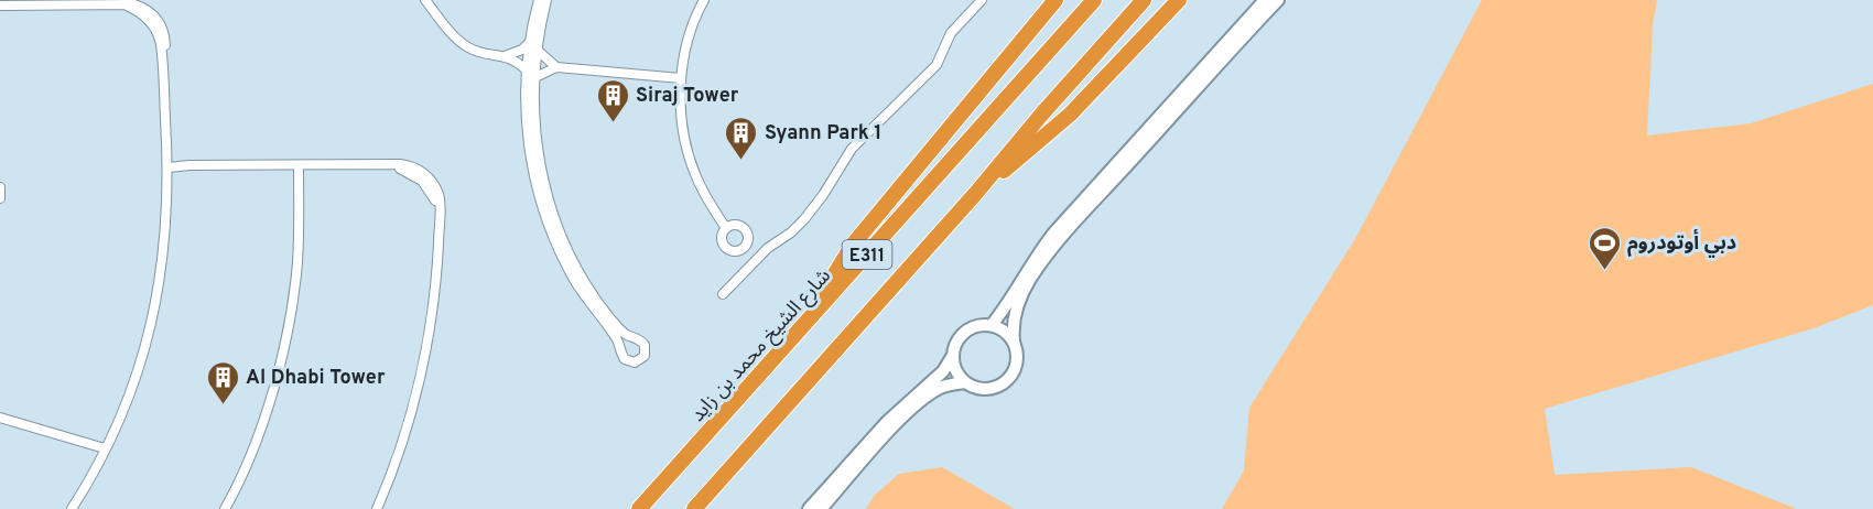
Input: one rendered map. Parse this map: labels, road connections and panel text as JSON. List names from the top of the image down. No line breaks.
{"streets":{"highway":["E311","شارع الشيخ محمد بن زايد"]},"places":{"building":["Siraj Tower","Syann Park 1","Al Dhabi Tower"],"sports":["دبي أوتودروم"]}}
